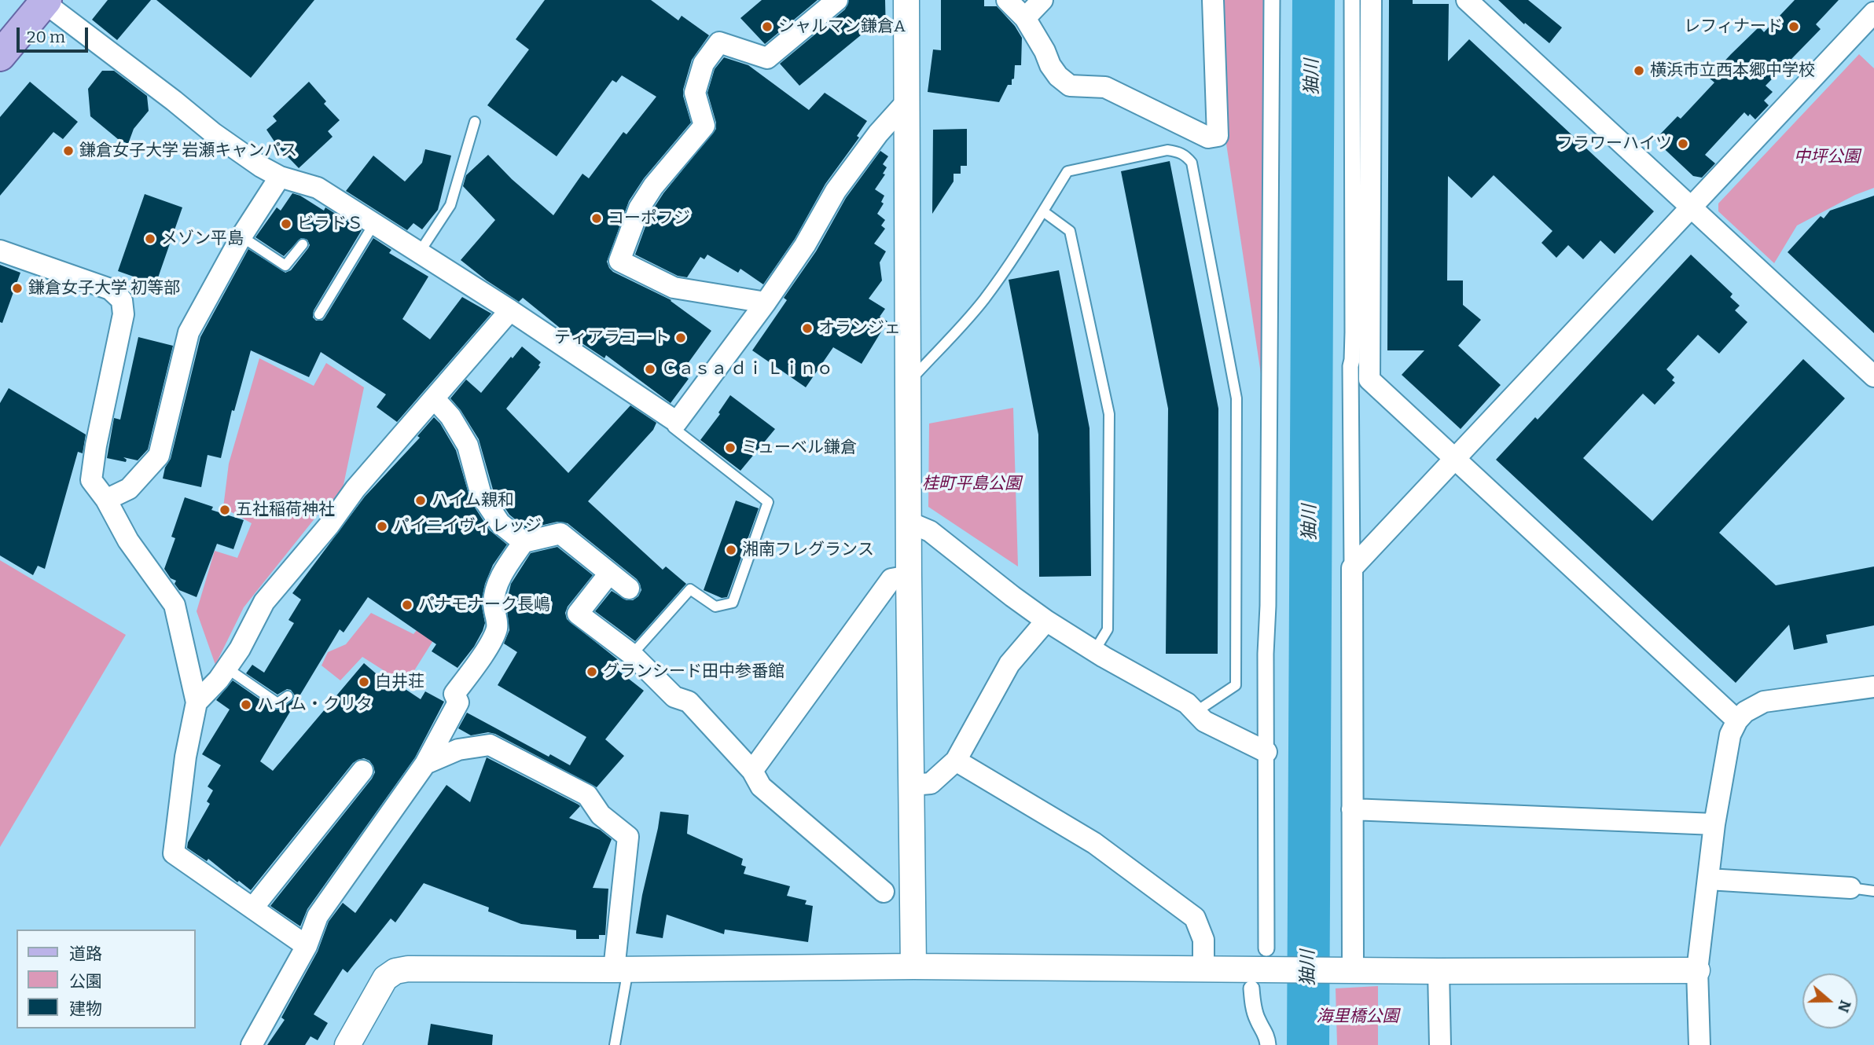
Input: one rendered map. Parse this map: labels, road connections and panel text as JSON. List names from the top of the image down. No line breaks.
{"water":["㹨川"],"parks":["中坪公園","桂町平島公園","海里橋公園"],"places":["シャルマン鎌倉A","レフィナード","横浜市立西本郷中学校","フラワーハイツ","鎌倉女子大学 岩瀬キャンパス","コーポフジ","ビラドＳ","メゾン平島","鎌倉女子大学 初等部","オランジェ","ティアラコート","Ｃａｓａ ｄｉ Ｌｉｎｏ","ミューベル鎌倉","ハイム親和","五社稲荷神社","パイニイヴィレッジ","湘南フレグランス","パナモナーク長嶋","グランシード田中参番館","白井荘","ハイム・クリタ"],"legend":["道路","公園","建物"],"scale_bar":"20 m","north":"right"}
